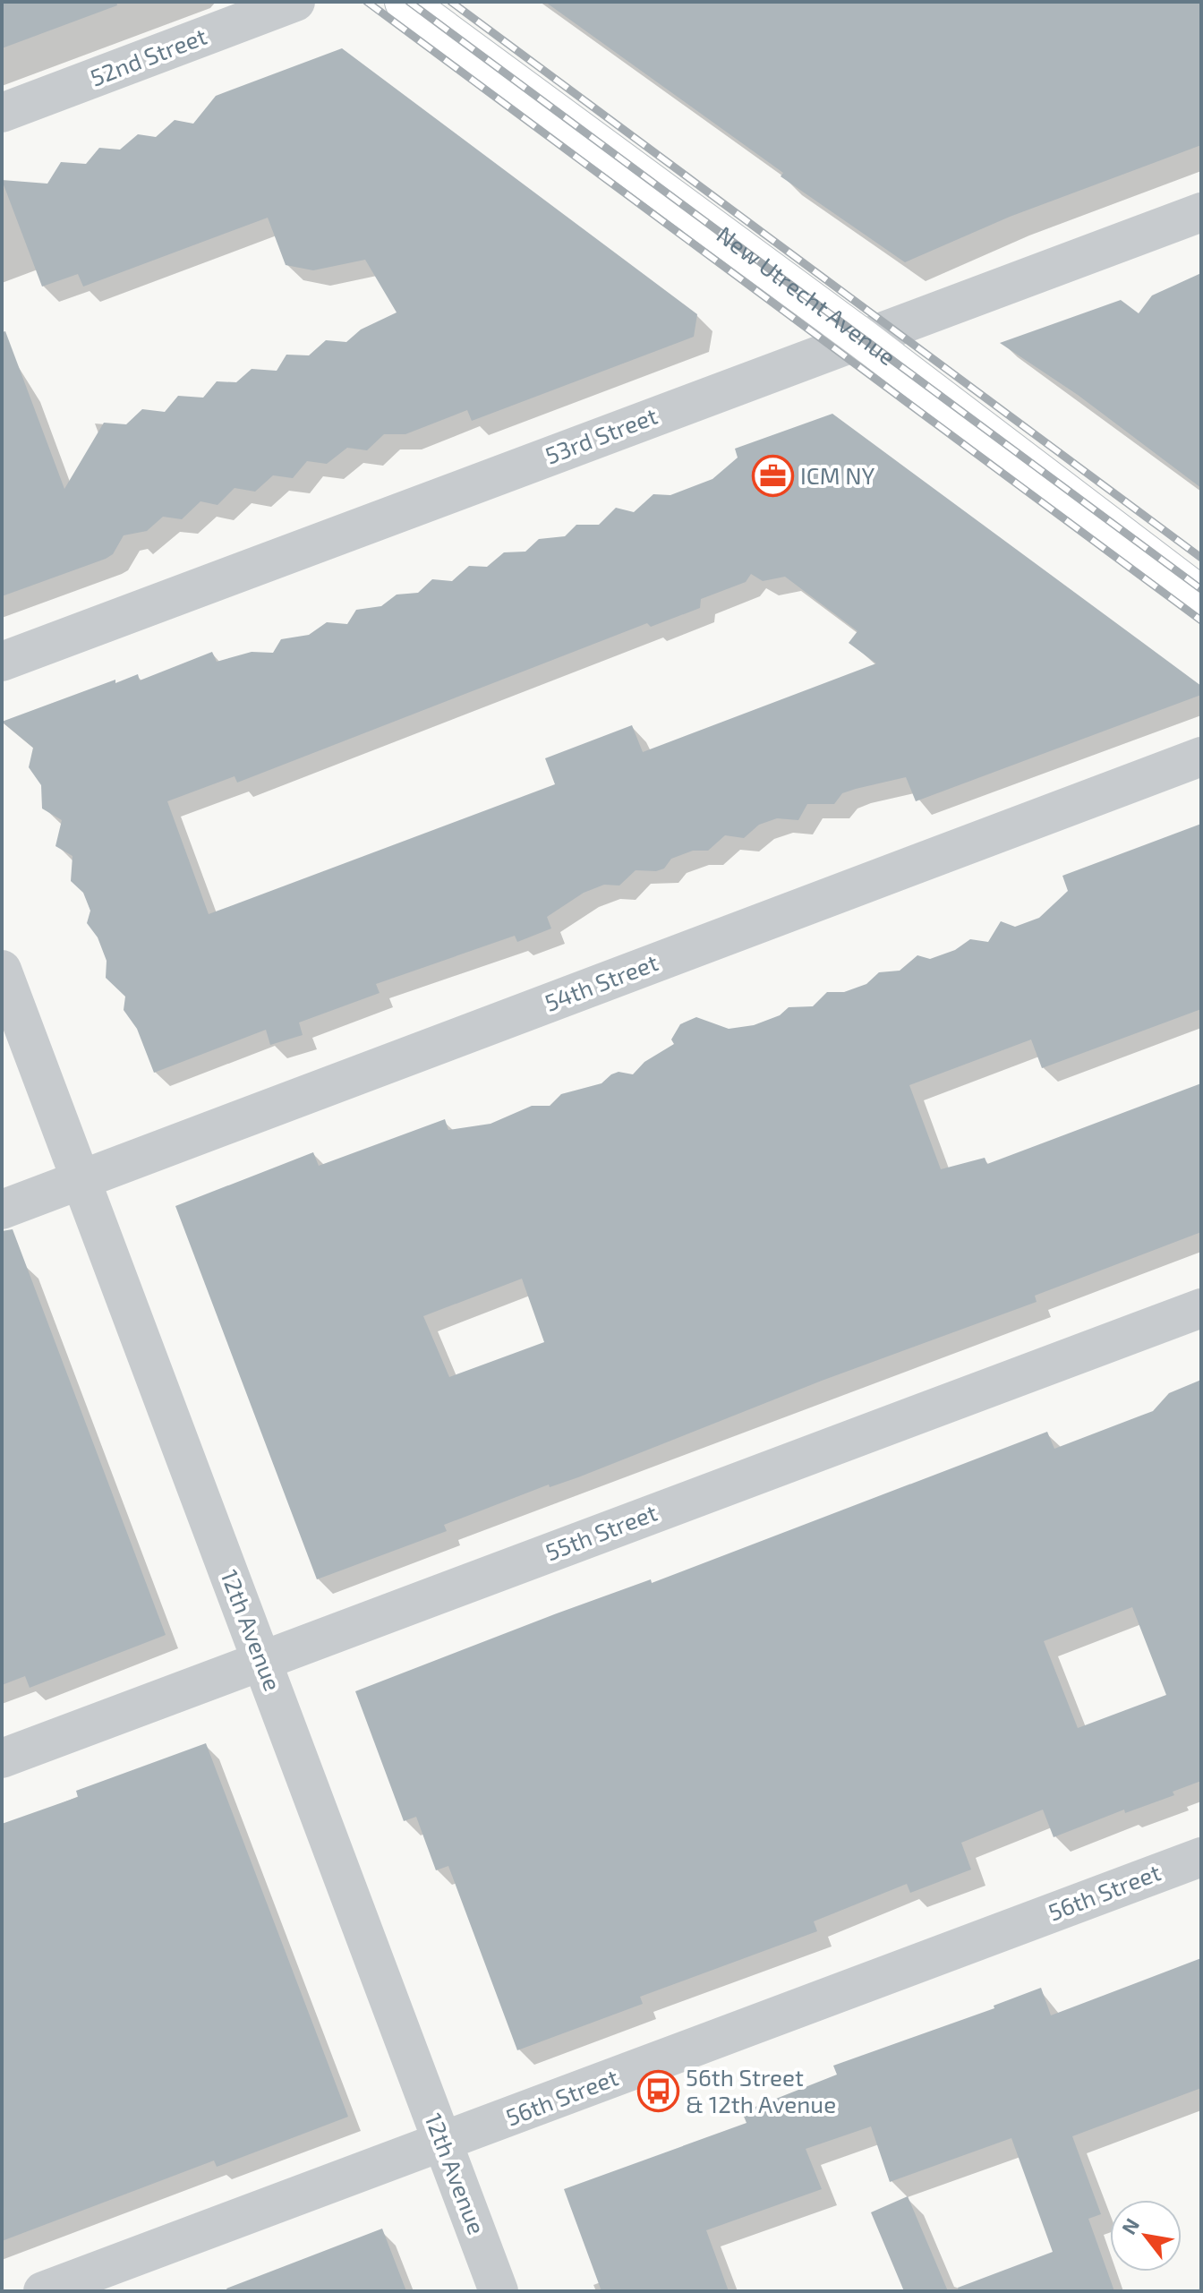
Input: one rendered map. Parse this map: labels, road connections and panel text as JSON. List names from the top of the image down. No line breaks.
{"streets":{"street":["52nd Street","New Utrecht Avenue","53rd Street","54th Street","55th Street","12th Avenue","56th Street"]},"crossings":[["New Utrecht Avenue","53rd Street"],["54th Street","12th Avenue"],["55th Street","12th Avenue"],["12th Avenue","56th Street"]],"places":{"office":["ICM NY"],"bus stop":["56th Street & 12th Avenue"]},"north":"top left"}
